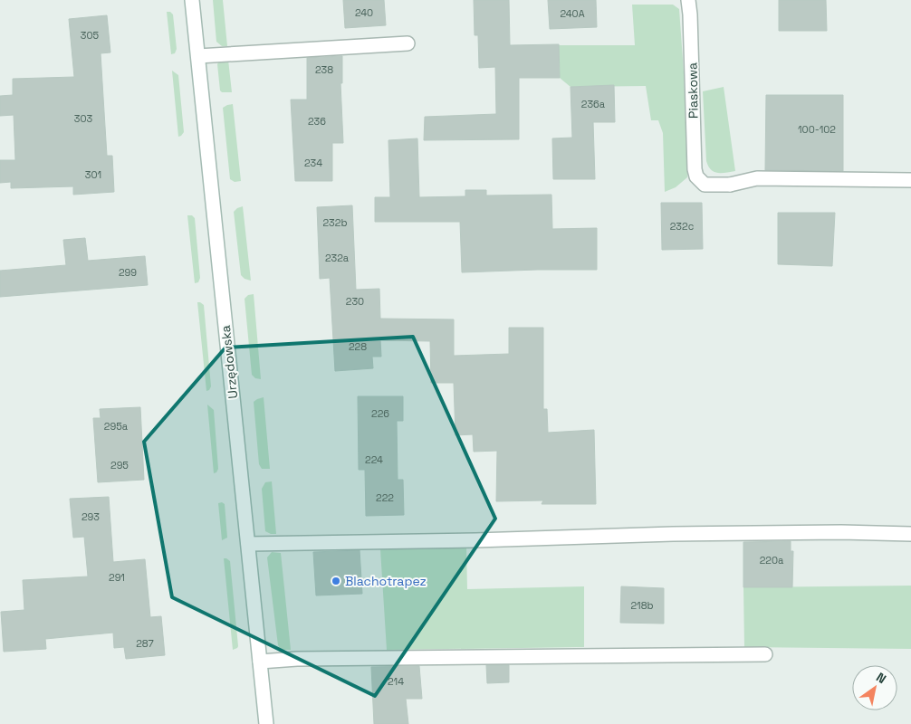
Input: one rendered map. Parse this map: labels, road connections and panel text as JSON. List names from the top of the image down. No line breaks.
{"streets":{"street":["Piaskowa","Urzędowska"]},"places":["Blachotrapez"],"house_numbers":["240","240A","305","238","236a","303","236","100-102","234","301","232b","232c","232a","299","230","228","226","295a","224","295","222","293","220a","291","218b","287","214"],"north":"top right"}
